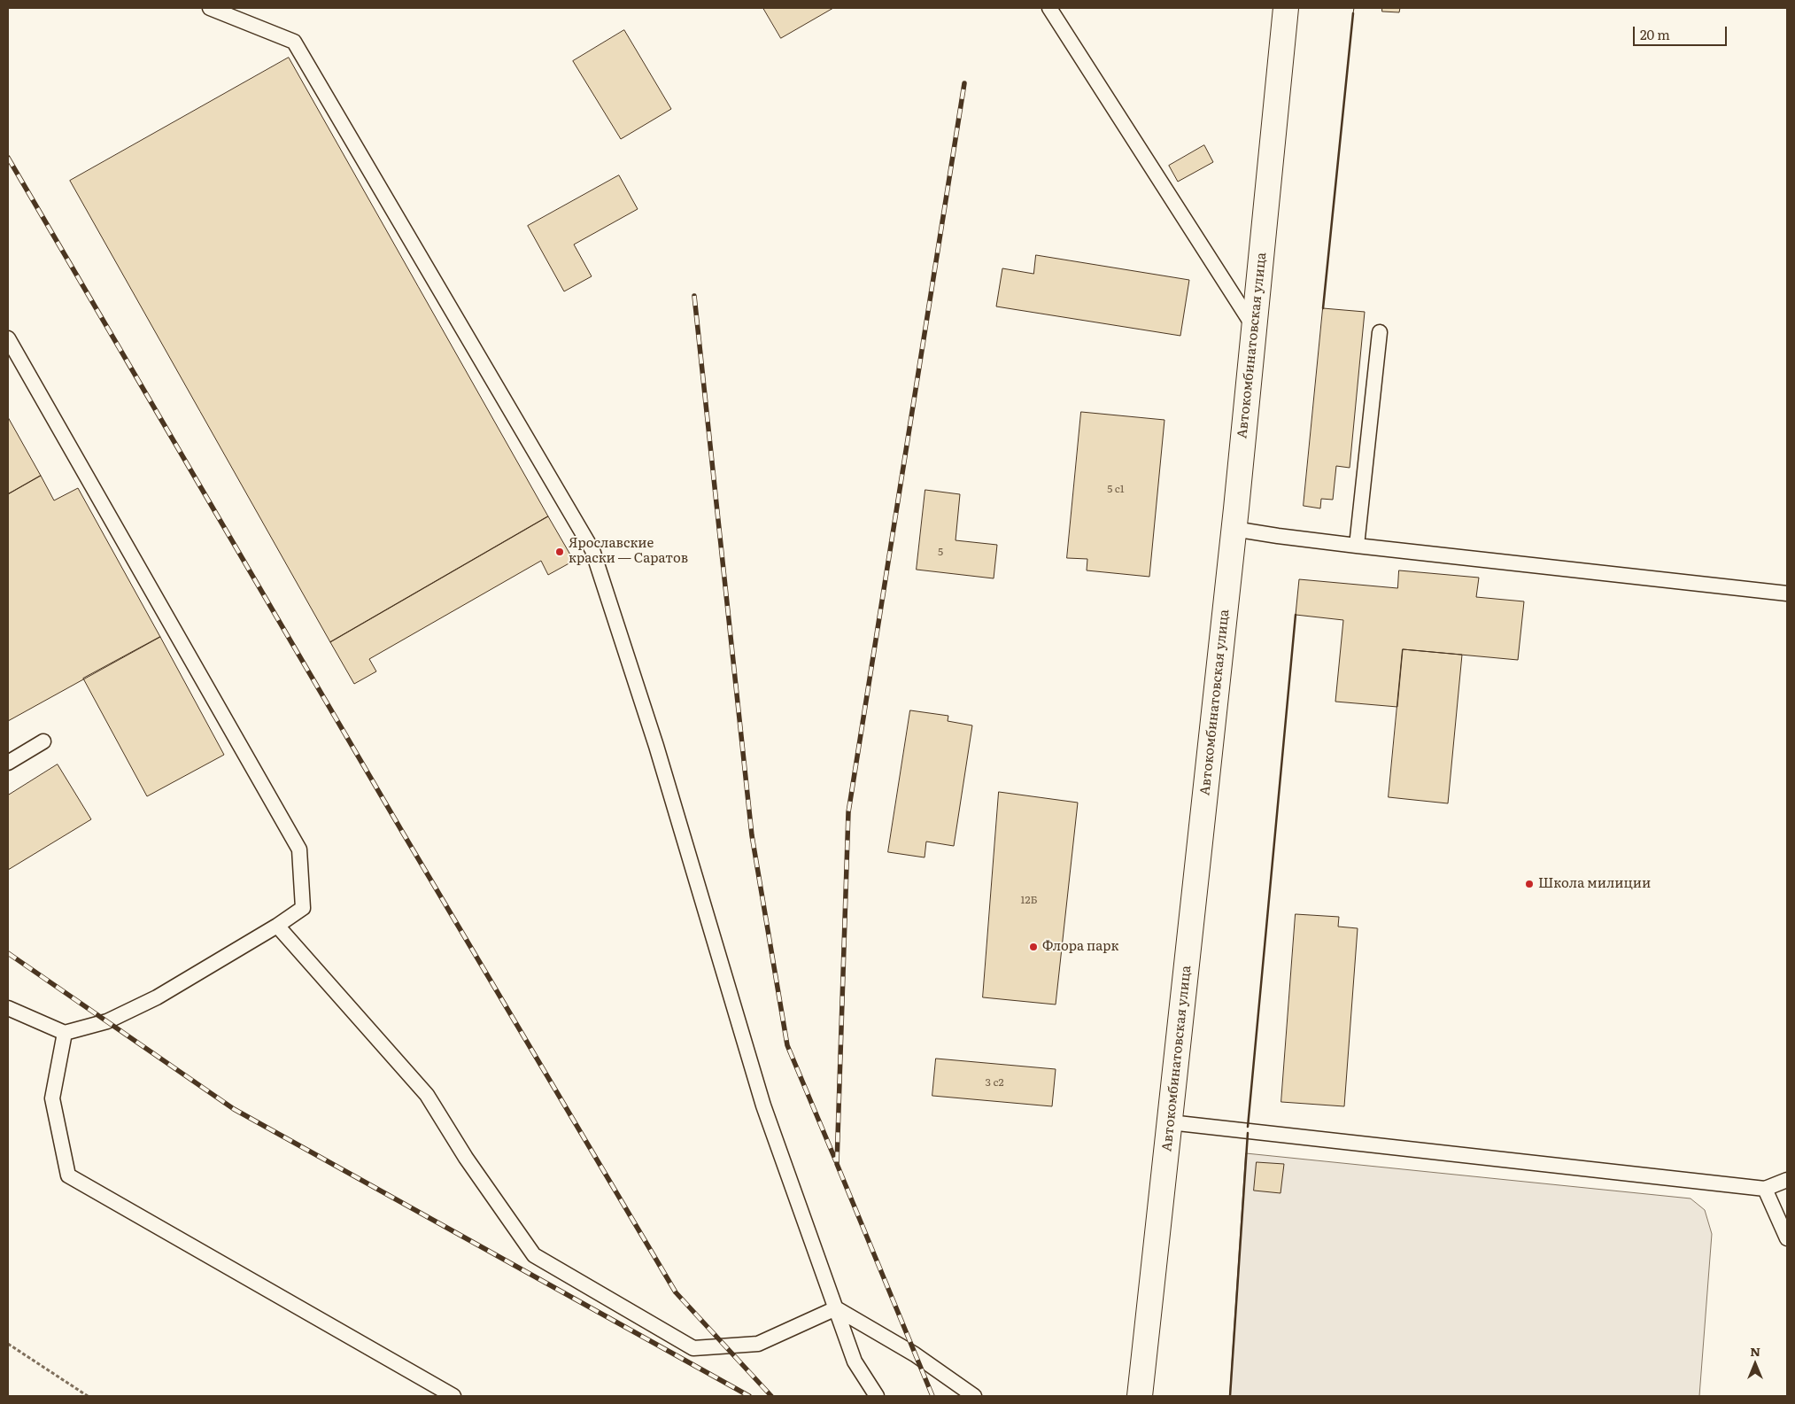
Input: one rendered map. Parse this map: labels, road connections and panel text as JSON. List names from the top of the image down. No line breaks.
{"streets":{"street":["Автокомбинатовская улица"]},"places":["Ярославские краски — Саратов","Школа милиции","Флора парк"],"house_numbers":["5 с1","5","12Б","3 с2"],"scale_bar":"20 m","north":"top"}
